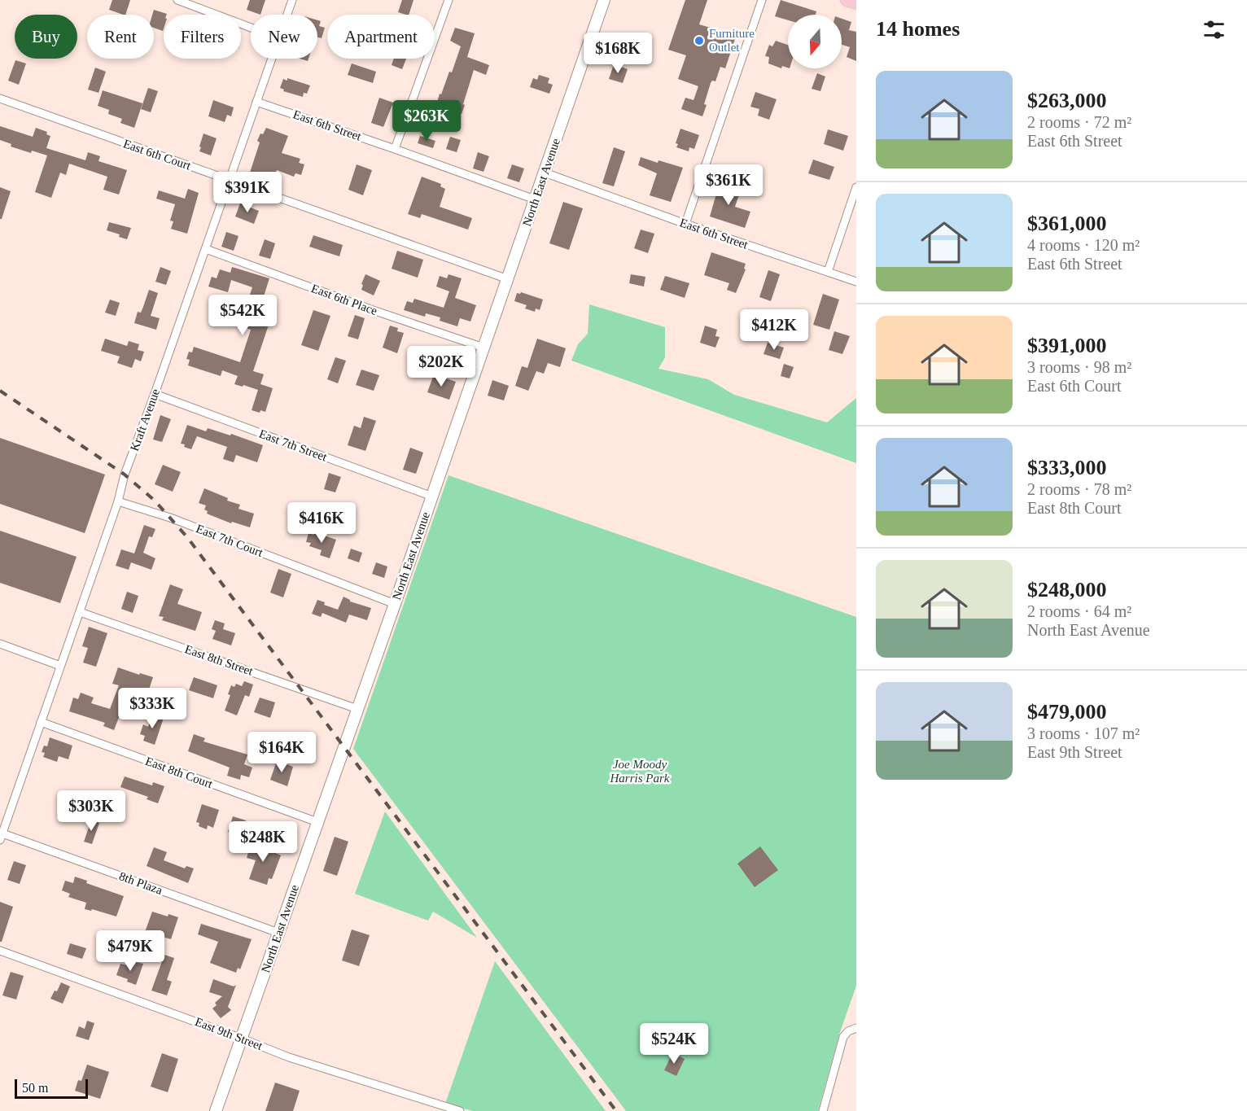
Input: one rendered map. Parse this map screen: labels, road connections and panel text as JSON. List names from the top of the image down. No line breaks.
{"streets":{"main road":["North East Avenue"],"street":["East 6th Street","East 6th Court","East 6th Place","Kraft Avenue","East 7th Street","East 7th Court","East 8th Street","East 8th Court","8th Plaza","East 9th Street"]},"crossings":[["East 6th Street","North East Avenue"],["East 6th Street","Kraft Avenue"],["East 6th Court","North East Avenue"],["East 6th Court","Kraft Avenue"],["North East Avenue","East 6th Place"],["North East Avenue","East 7th Street"],["North East Avenue","East 7th Court"],["North East Avenue","East 8th Street"],["North East Avenue","East 8th Court"],["North East Avenue","8th Plaza"],["North East Avenue","East 9th Street"],["East 6th Place","Kraft Avenue"],["Kraft Avenue","East 7th Street"],["Kraft Avenue","East 7th Court"],["Kraft Avenue","East 8th Street"],["Kraft Avenue","East 8th Court"],["Kraft Avenue","8th Plaza"]],"parks":["Joe Moody Harris Park"],"places":["Furniture Outlet"],"scale_bar":"50 m","north":"bottom","page":{"heading":"14 homes","chip":["Buy","Rent","Filters","New","Apartment"],"price":["$168K","$263K","$361K","$391K","$542K","$412K","$202K","$416K","$333K","$164K","$303K","$248K","$479K","$524K"],"list":[{"name":"$263,000","note":"2 rooms · 72 m² · East 6th Street"},{"name":"$361,000","note":"4 rooms · 120 m² · East 6th Street"},{"name":"$391,000","note":"3 rooms · 98 m² · East 6th Court"},{"name":"$333,000","note":"2 rooms · 78 m² · East 8th Court"},{"name":"$248,000","note":"2 rooms · 64 m² · North East Avenue"},{"name":"$479,000","note":"3 rooms · 107 m² · East 9th Street"}],"scale":"50 m"}}
